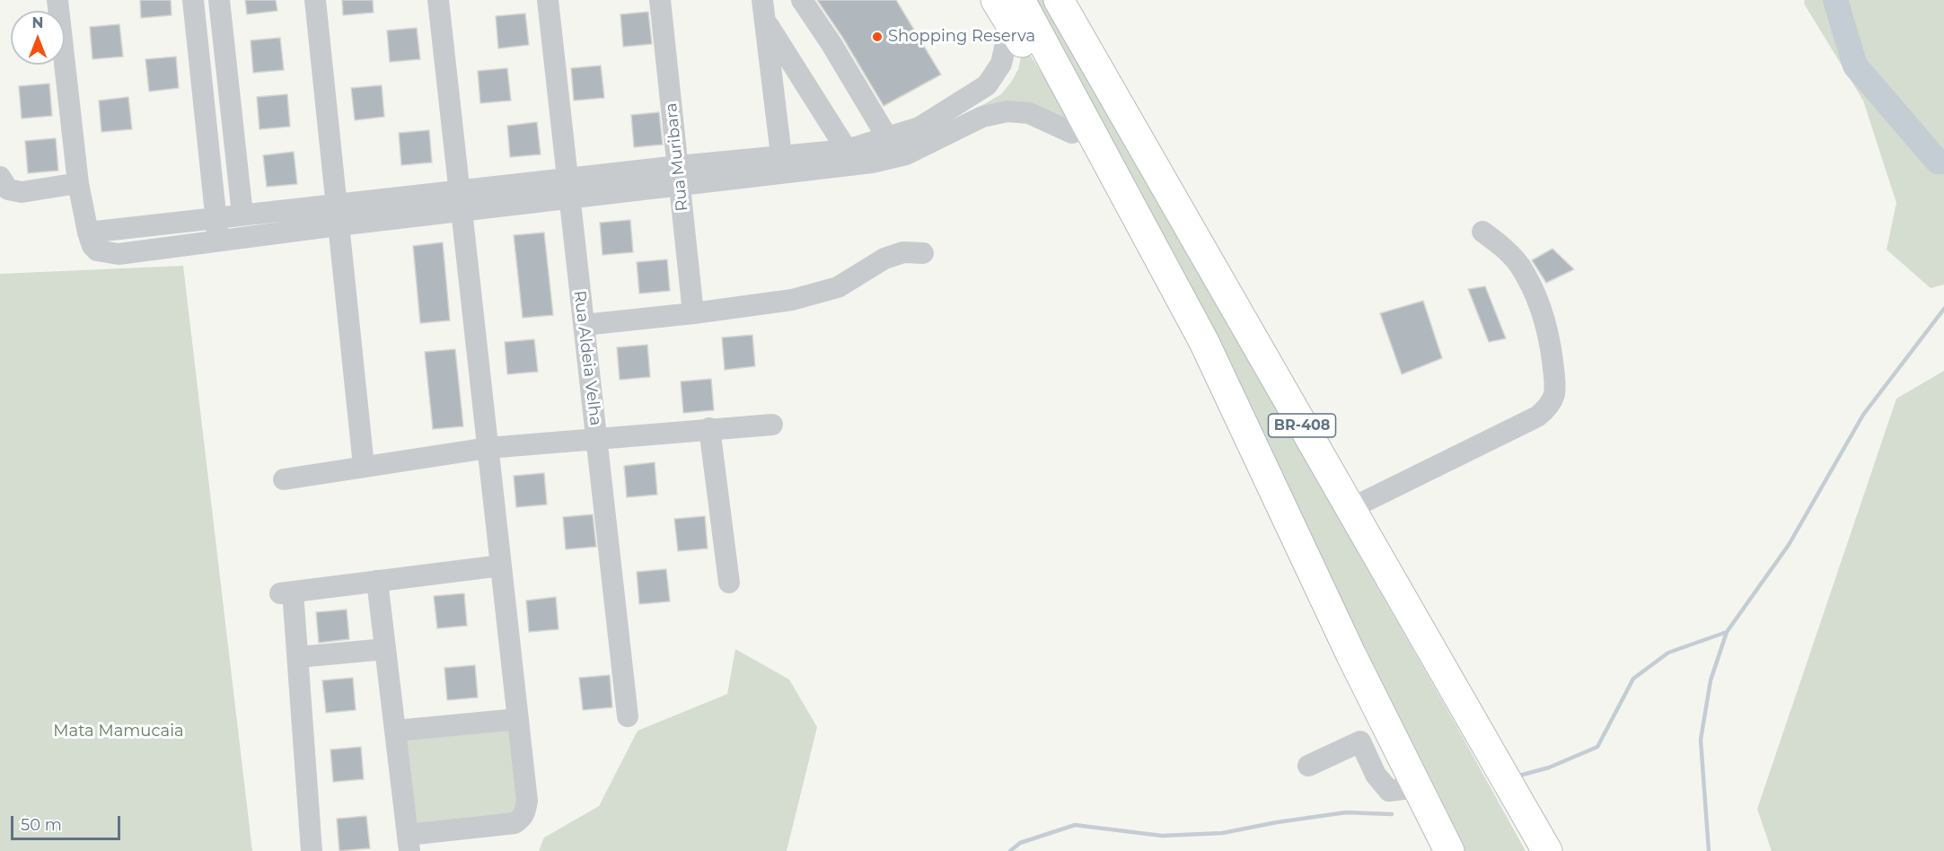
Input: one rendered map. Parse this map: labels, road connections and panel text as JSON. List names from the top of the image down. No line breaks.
{"streets":{"highway":["BR-408"],"street":["Rua Muribara","Rua Aldeia Velha"]},"parks":["Mata Mamucaia"],"places":["Shopping Reserva"],"scale_bar":"50 m","north":"top"}
